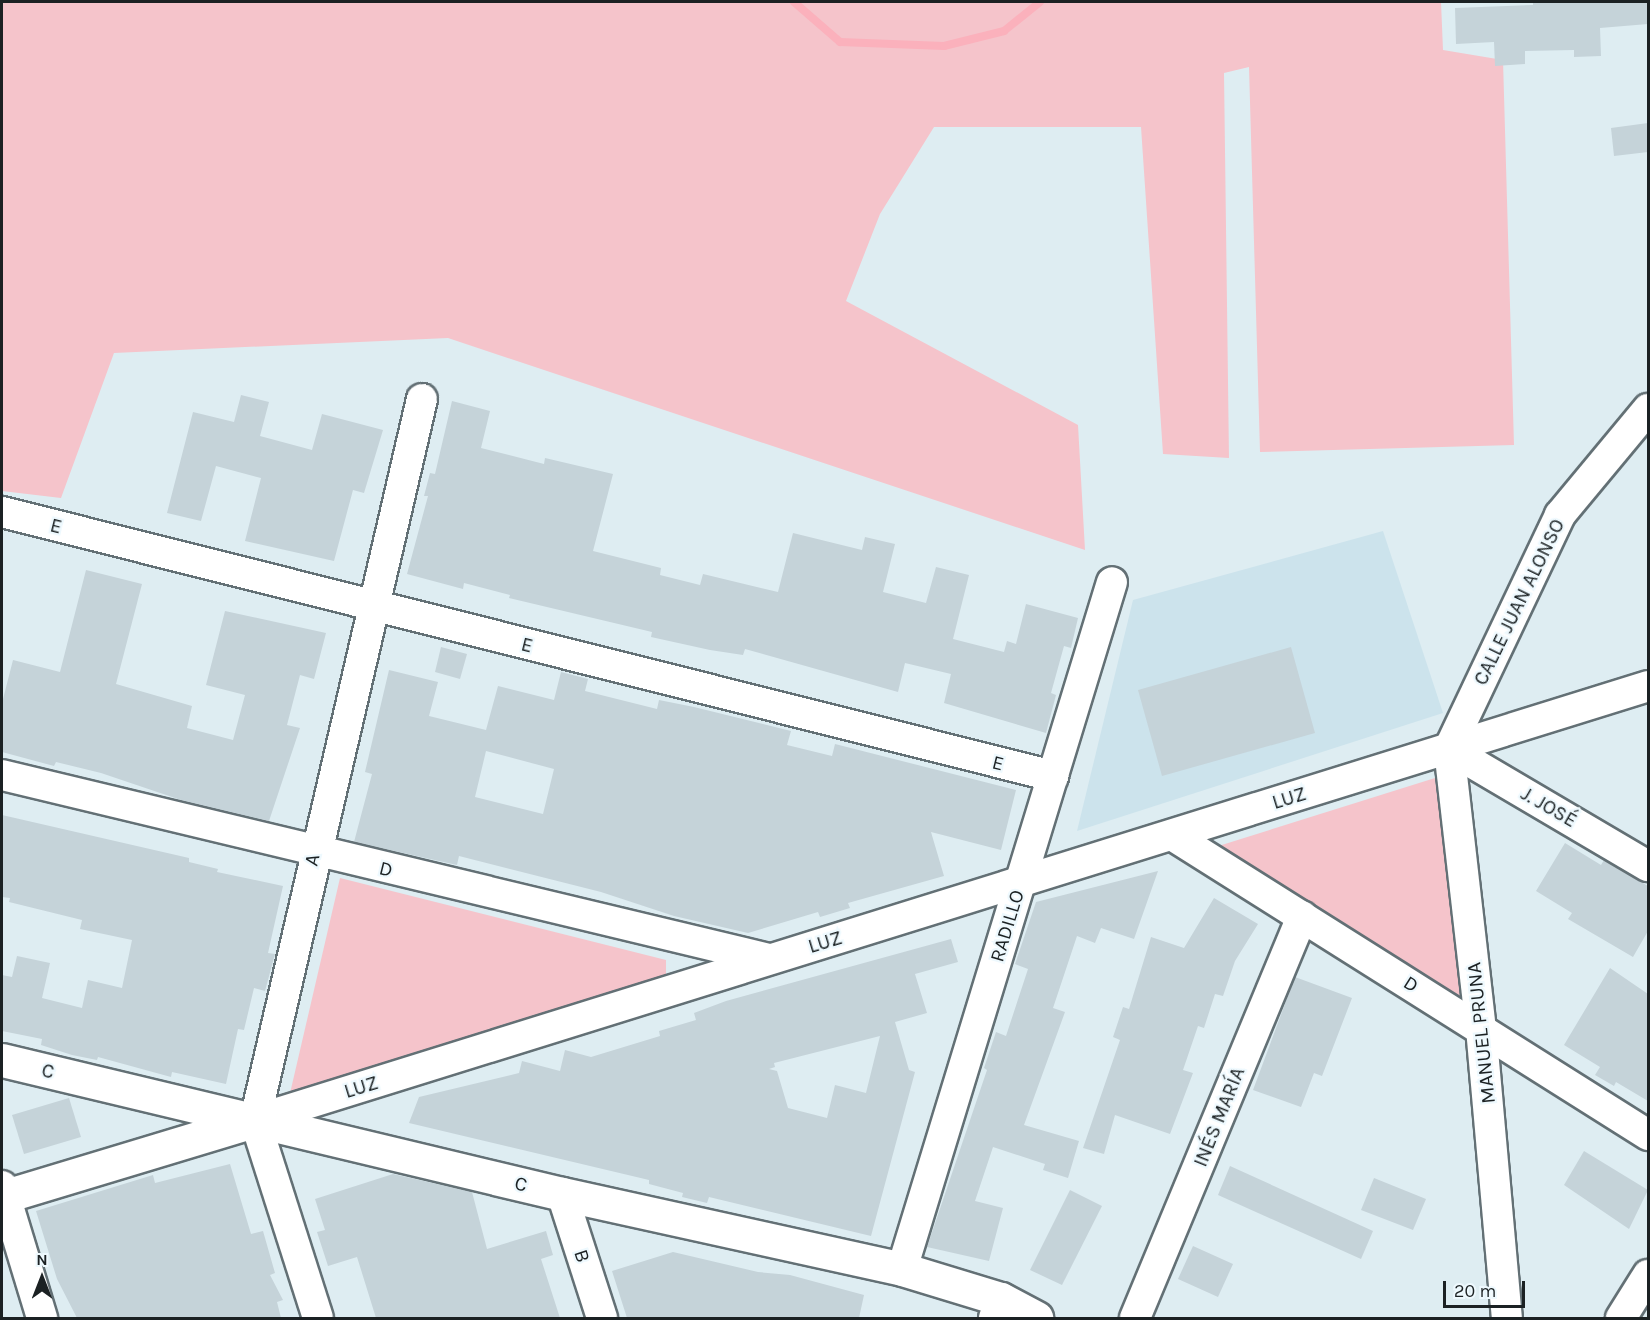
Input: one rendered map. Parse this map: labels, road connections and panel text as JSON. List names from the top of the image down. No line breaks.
{"streets":{"street":["E","CALLE JUAN ALONSO","LUZ","J. JOSÉ","A","D","RADILLO","MANUEL PRUNA","C","INÉS MARÍA","B"]},"crossings":[["E","A"],["E","RADILLO"],["CALLE JUAN ALONSO","LUZ"],["CALLE JUAN ALONSO","J. JOSÉ"],["CALLE JUAN ALONSO","MANUEL PRUNA"],["LUZ","J. JOSÉ"],["LUZ","A"],["LUZ","D"],["LUZ","RADILLO"],["LUZ","MANUEL PRUNA"],["LUZ","C"],["J. JOSÉ","MANUEL PRUNA"],["A","D"],["A","C"],["D","MANUEL PRUNA"],["D","INÉS MARÍA"],["RADILLO","C"],["C","B"]],"scale_bar":"20 m","north":"top"}
